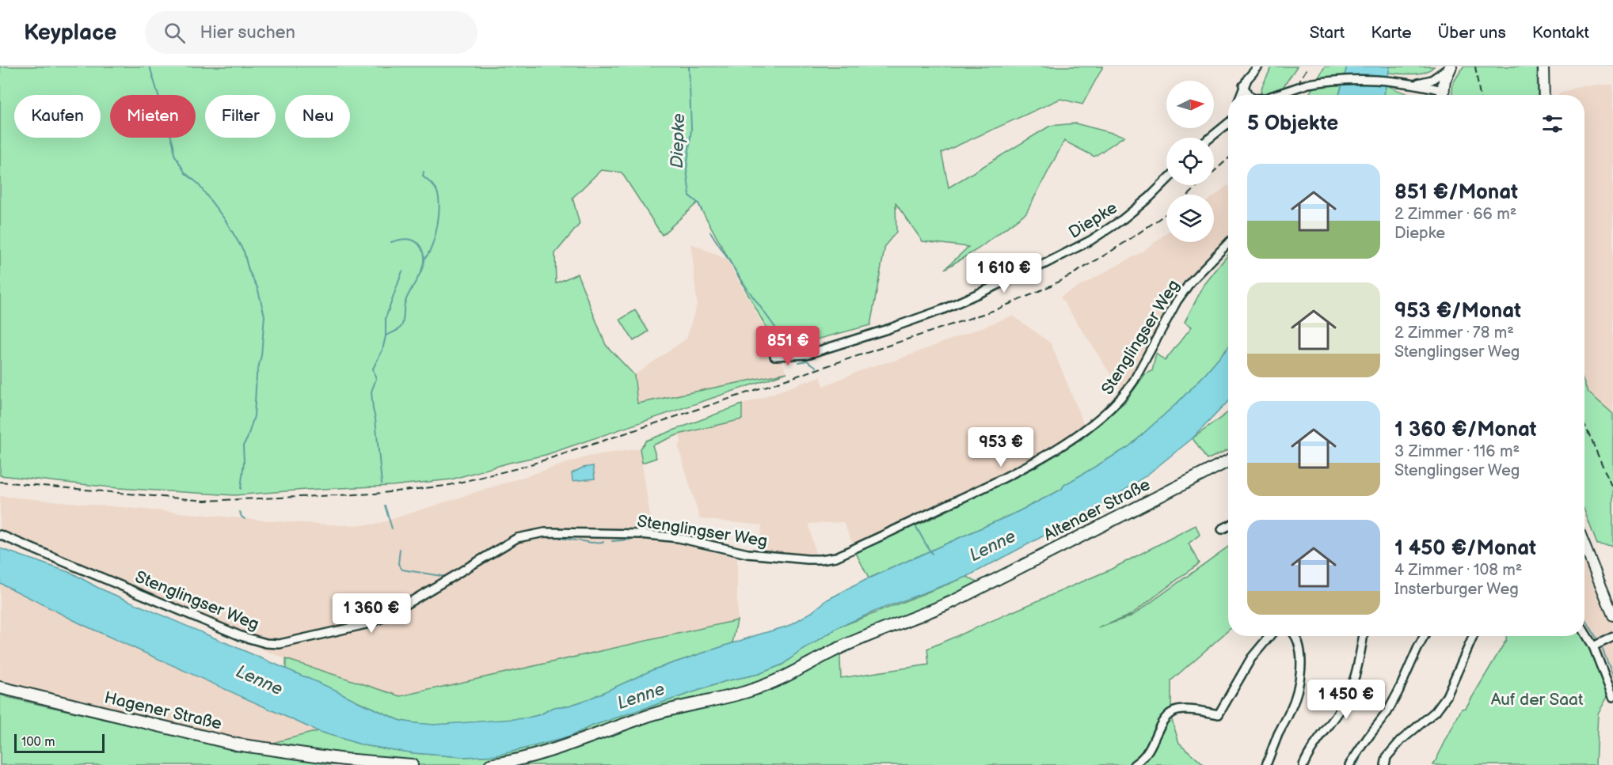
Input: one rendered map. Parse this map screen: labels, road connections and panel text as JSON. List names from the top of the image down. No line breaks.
{"streets":{"main road":["Altenaer Straße","Hagener Straße"],"street":["Diepke","Stenglingser Weg"]},"water":["Diepke","Lenne"],"parks":["Auf der Saat"],"scale_bar":"100 m","north":"right","page":{"header":"Keyplace","search":"Hier suchen","nav":["Start","Karte","Über uns","Kontakt"],"chip":["Kaufen","Mieten","Filter","Neu"],"heading":"5 Objekte","list":[{"name":"851 €/Monat","note":"2 Zimmer · 66 m² · Diepke"},{"name":"953 €/Monat","note":"2 Zimmer · 78 m² · Stenglingser Weg"},{"name":"1 360 €/Monat","note":"3 Zimmer · 116 m² · Stenglingser Weg"},{"name":"1 450 €/Monat","note":"4 Zimmer · 108 m² · Insterburger Weg"}],"price":["1 610 €","851 €","953 €","1 360 €","1 450 €"],"scale":"100 m"}}
